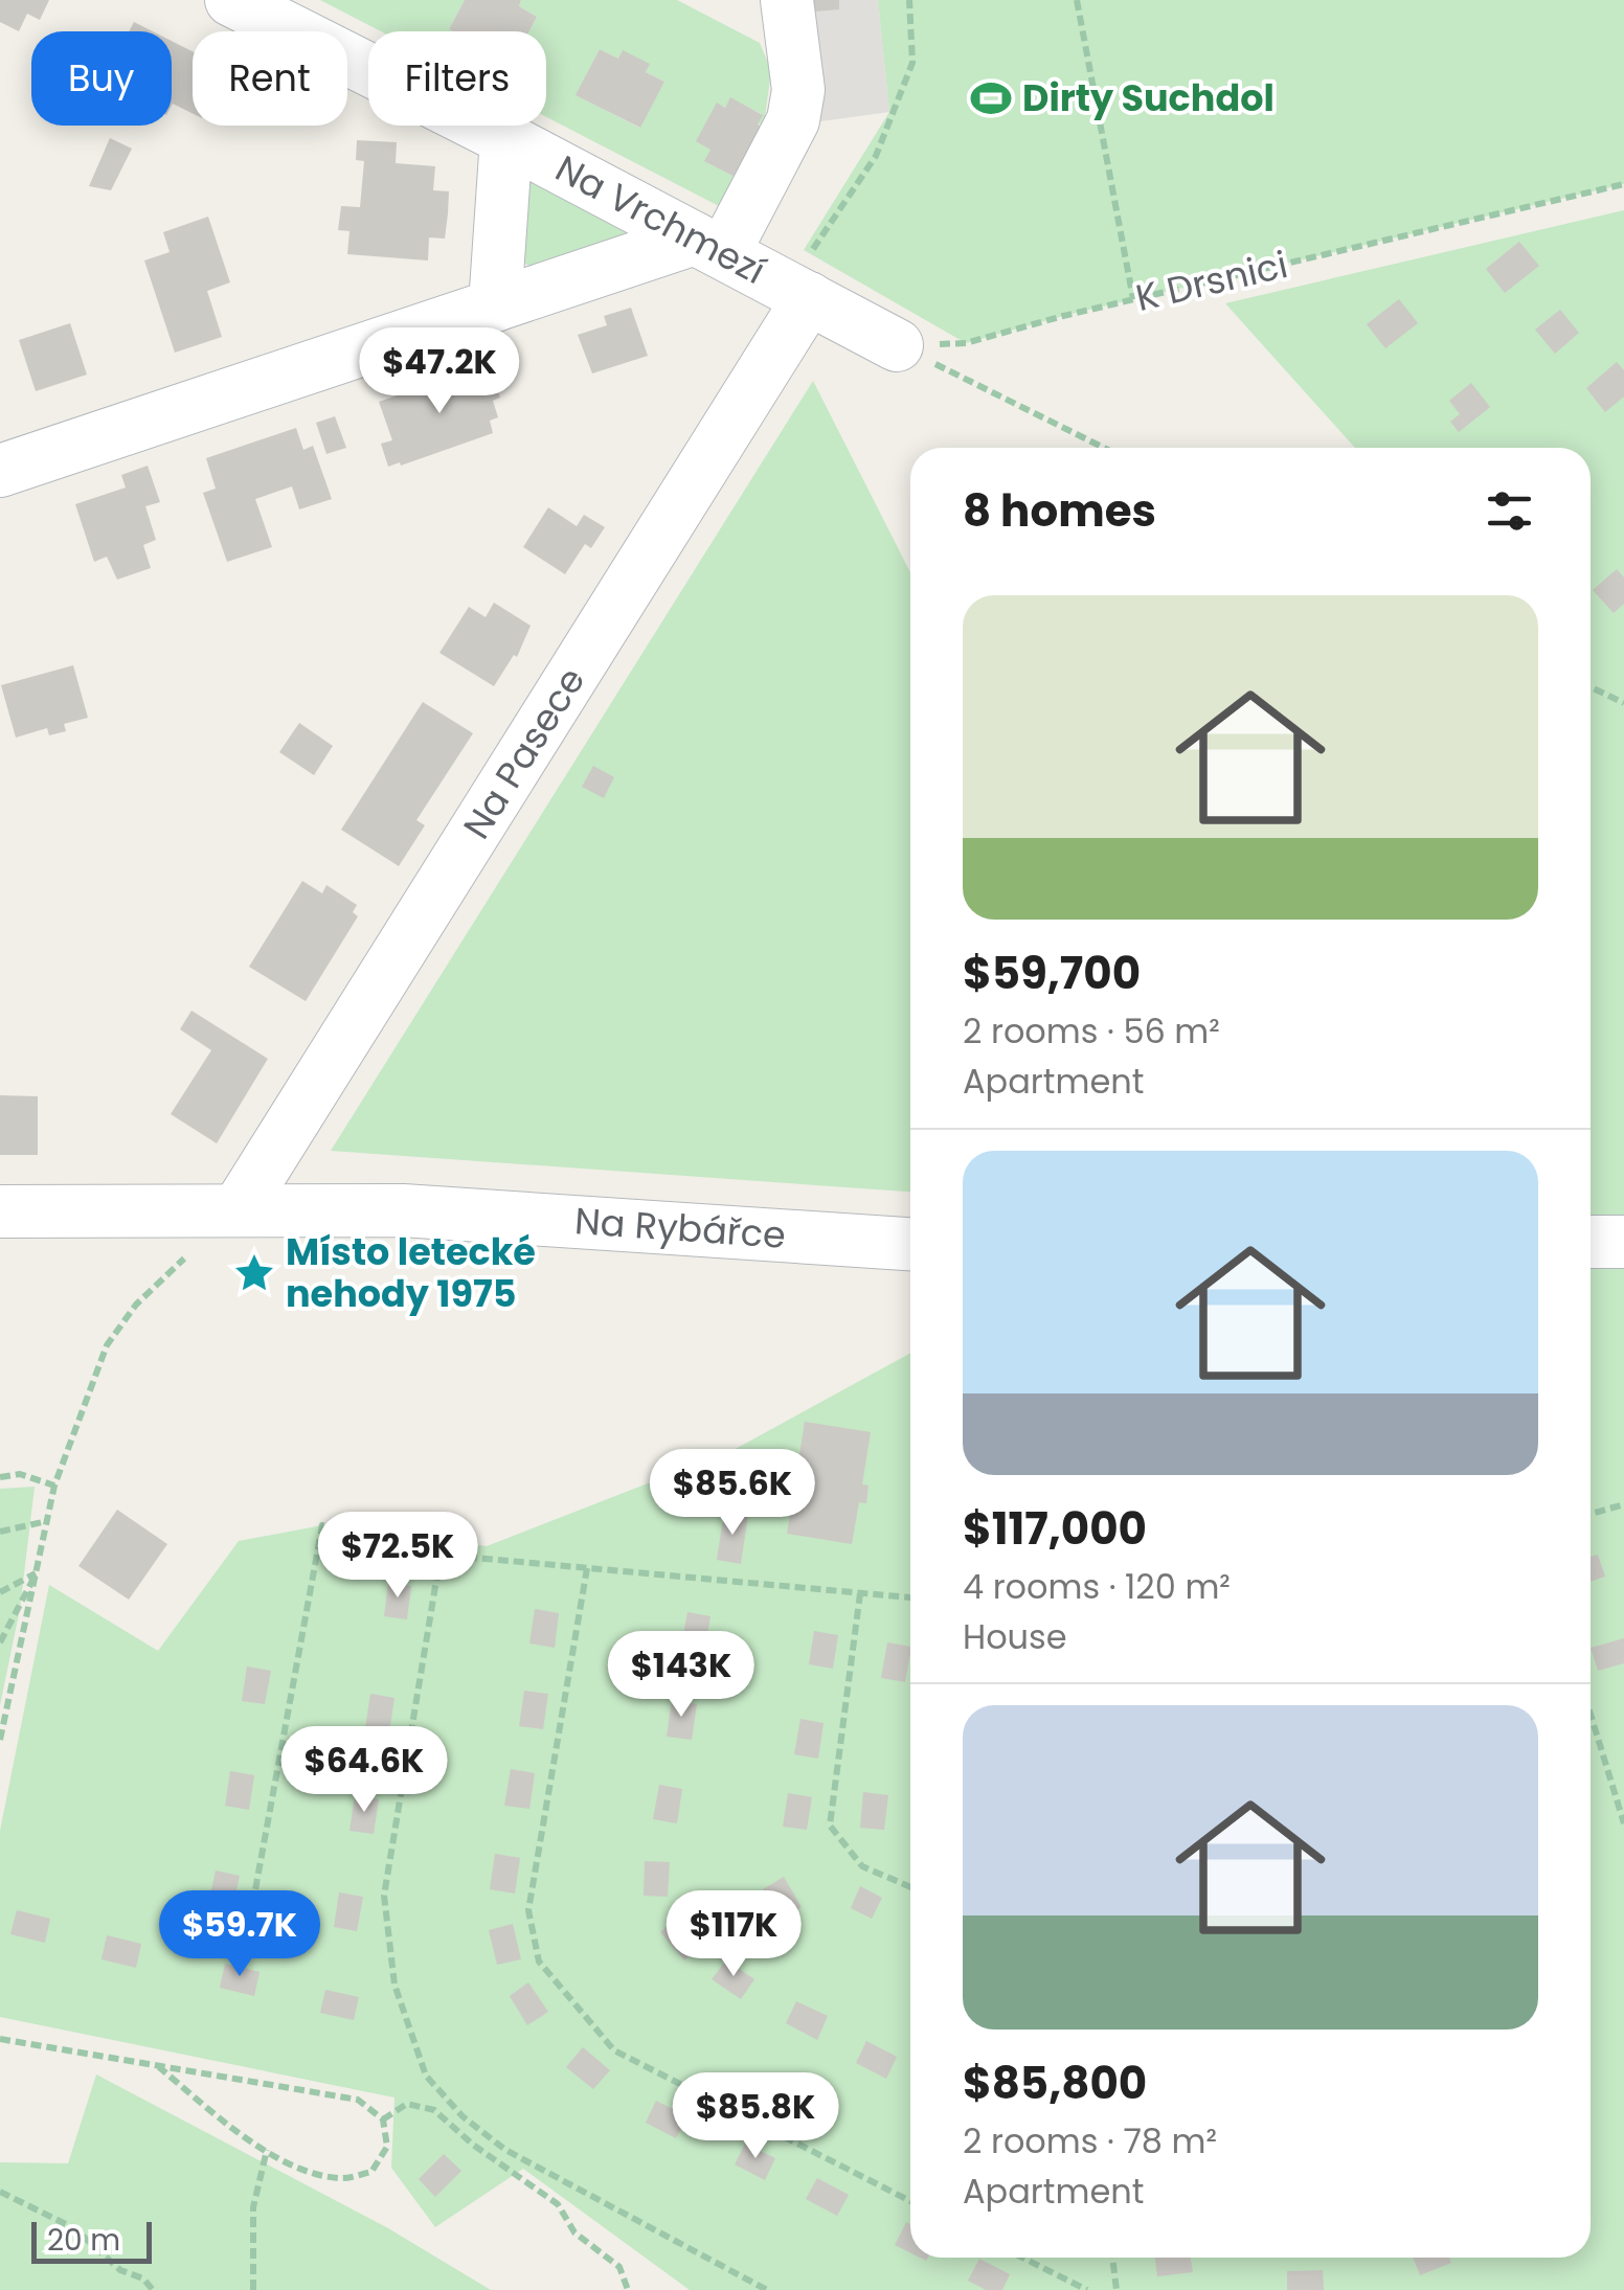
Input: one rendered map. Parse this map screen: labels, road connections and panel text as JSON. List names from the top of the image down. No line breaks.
{"streets":{"street":["Na Vrchmezí","Na Pasece","Na Rybářce"],"path":["K Drsnici"]},"crossings":[["Na Vrchmezí","Na Pasece"],["Na Pasece","Na Rybářce"]],"places":{"sports":["Dirty Suchdol"],"place":["Místo letecké nehody 1975"]},"scale_bar":"20 m","page":{"chip":["Buy","Rent","Filters"],"price":["$47.2K","$85.6K","$72.5K","$143K","$64.6K","$59.7K","$117K","$85.8K"],"heading":"8 homes","list":[{"name":"$59,700","note":"2 rooms · 56 m² · Apartment"},{"name":"$117,000","note":"4 rooms · 120 m² · House"},{"name":"$85,800","note":"2 rooms · 78 m² · Apartment"}],"scale":"20 m"}}
